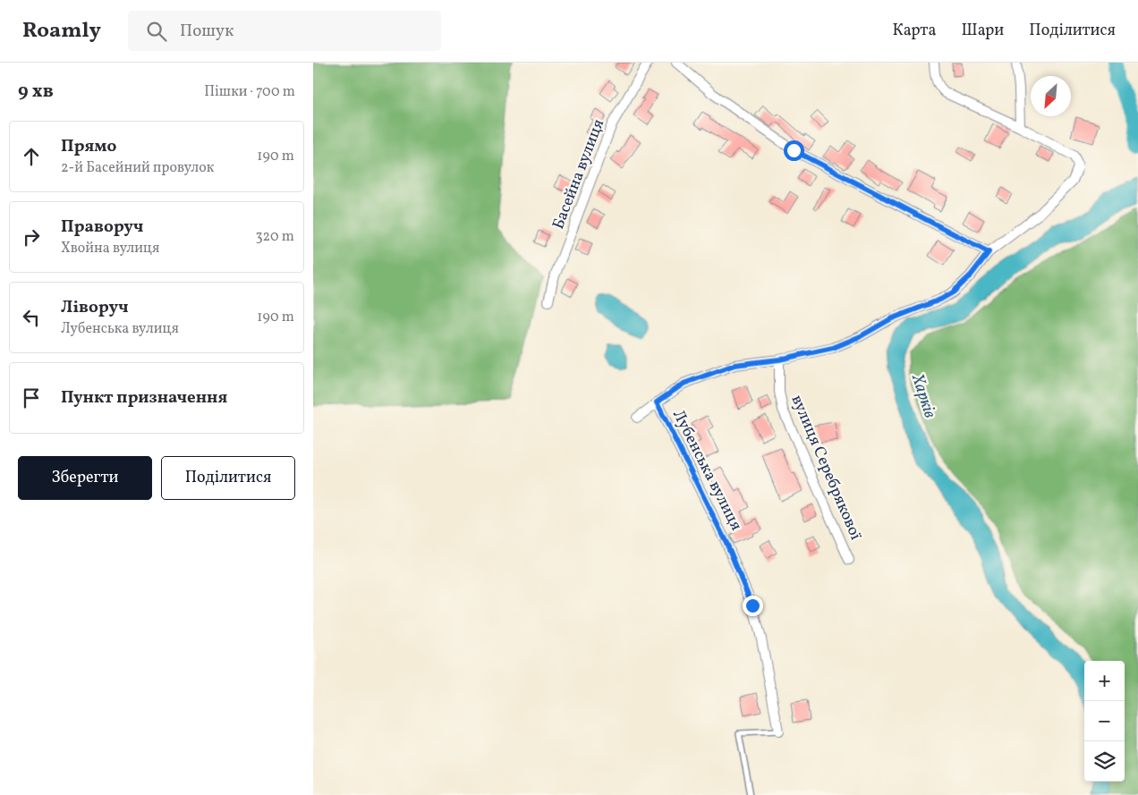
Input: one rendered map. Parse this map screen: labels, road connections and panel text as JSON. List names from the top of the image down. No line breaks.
{"streets":{"street":["Басейна вулиця","вулиця Серебрякової","Лубeнська вулиця"]},"water":["Харків"],"north":"bottom left","page":{"header":"Roamly","search":"Пошук","nav":["Карта","Шари","Поділитися"],"heading":["9 хв","Пішки · 700 m"],"list":[["Прямо","2-й Басейний провулок","190 m"],["Праворуч","Хвойна вулиця","320 m"],["Ліворуч","Лубeнська вулиця","190 m"],"Пункт призначення"],"buttons":["Зберегти","Поділитися"],"map_buttons":["+","−"]}}
